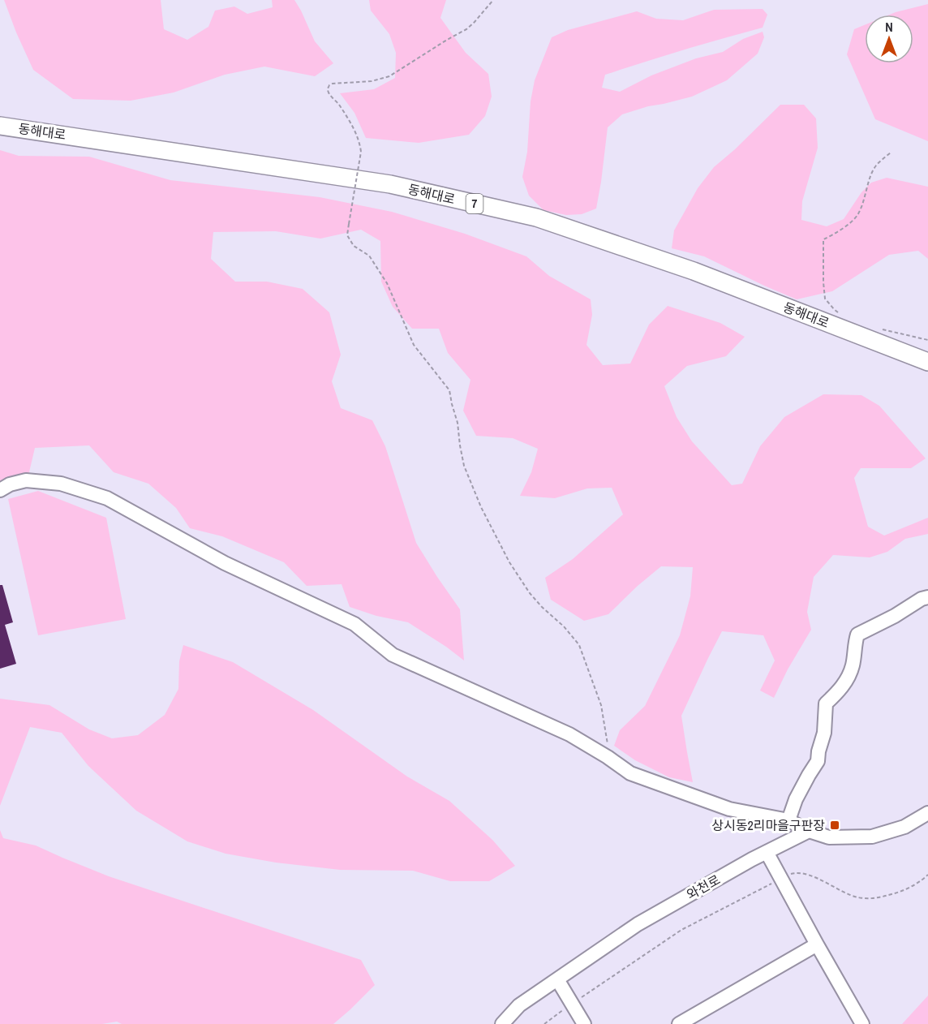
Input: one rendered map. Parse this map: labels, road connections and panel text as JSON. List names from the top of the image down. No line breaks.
{"streets":{"main road":["동해대로","7"],"street":["와천로"]},"places":{"transit":["상시동2리마을구판장"]},"north":"top"}
